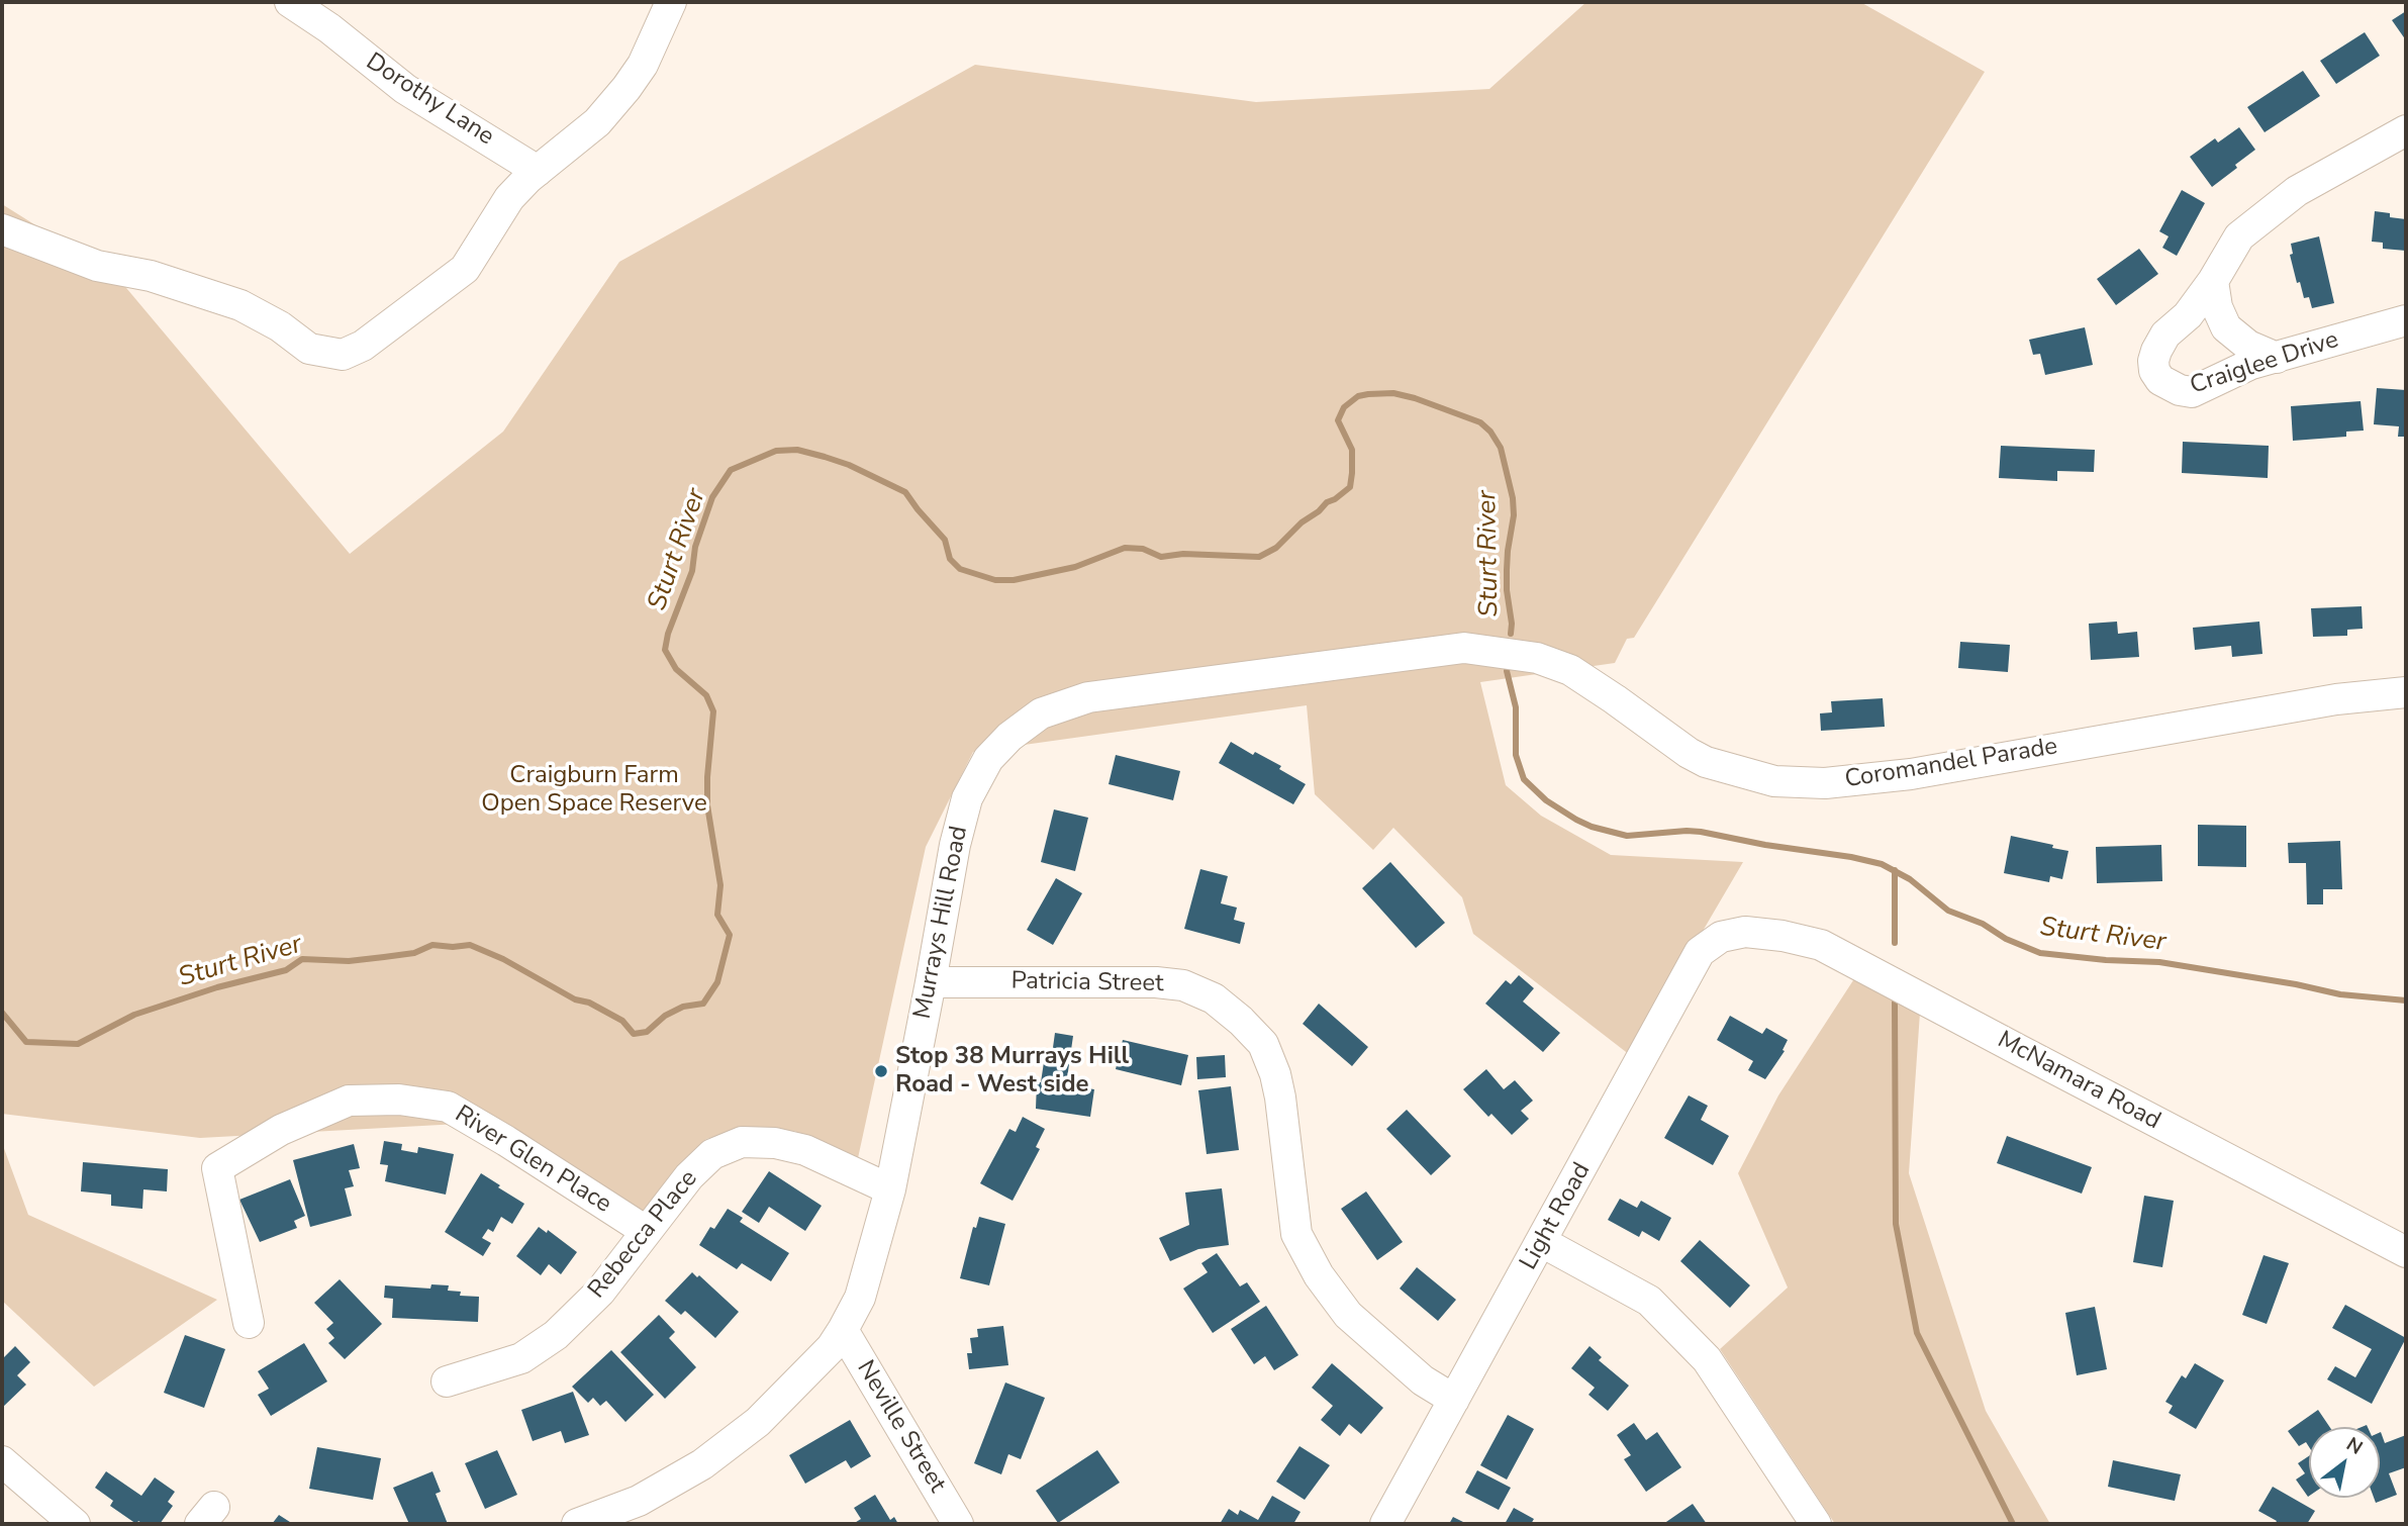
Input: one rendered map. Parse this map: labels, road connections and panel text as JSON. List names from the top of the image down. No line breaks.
{"streets":{"street":["Dorothy Lane","Craiglee Drive","Coromandel Parade","Murrays Hill Road","Patricia Street","McNamara Road","River Glen Place","Light Road","Rebecca Place","Neville Street"]},"crossings":[["Coromandel Parade","Murrays Hill Road"],["Murrays Hill Road","Patricia Street"],["Murrays Hill Road","Rebecca Place"],["Murrays Hill Road","Neville Street"],["Patricia Street","Light Road"],["McNamara Road","Light Road"],["River Glen Place","Rebecca Place"]],"water":["Sturt River"],"parks":["Craigburn Farm Open Space Reserve"],"places":["Stop 38 Murrays Hill Road - West side"],"north":"top right"}
